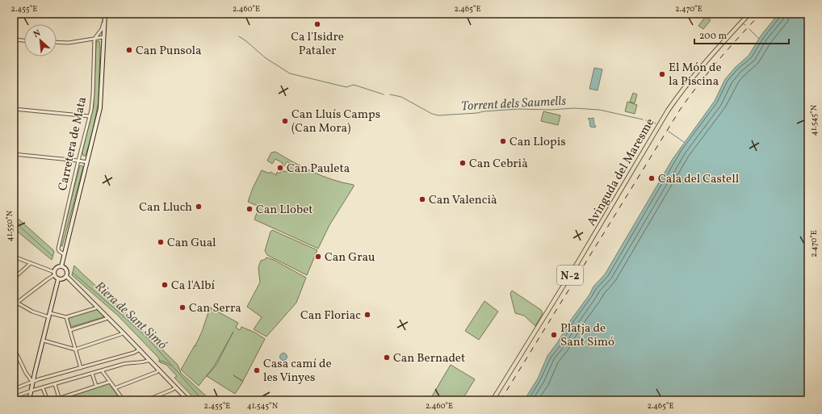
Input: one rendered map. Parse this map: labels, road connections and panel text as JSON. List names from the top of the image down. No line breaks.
{"streets":{"main road":["Avinguda del Maresme","N-2"],"street":["Carretera de Mata"]},"water":["Torrent dels Saumells","Riera de Sant Simó"],"places":["Ca l'Isidre Pataler","Can Punsola","El Món de la Piscina","Can Lluís Camps (Can Mora)","Can Llopis","Can Cebrià","Can Pauleta","Cala del Castell","Can Valencià","Can Lluch","Can Llobet","Can Gual","Can Grau","Ca l'Albí","Can Serra","Can Floriac","Platja de Sant Simó","Can Bernadet","Casa camí de les Vinyes"],"scale_bar":"200 m","north":"top left","coordinates":["2.455°E","2.460°E","2.465°E","2.470°E","41.545°N","41.550°N"]}
